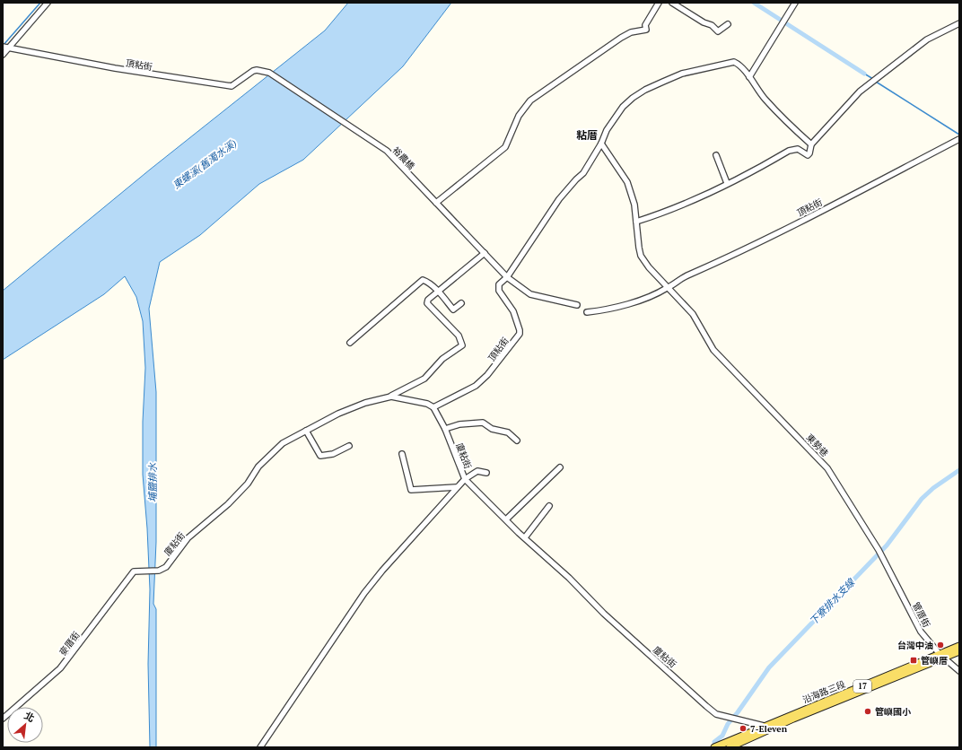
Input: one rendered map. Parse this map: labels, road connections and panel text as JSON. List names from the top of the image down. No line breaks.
{"streets":{"main road":["17","沿海路三段"],"street":["頂粘街","裕農橋","東勢巷","廈粘街","管厝街","麥厝街"]},"crossings":[["頂粘街","裕農橋"],["頂粘街","東勢巷"],["頂粘街","廈粘街"],["東勢巷","管厝街"],["廈粘街","麥厝街"],["廈粘街","沿海路三段"],["管厝街","沿海路三段"]],"districts":["粘厝"],"water":["東螺溪(舊濁水溪)","埔鹽排水","下寮排水支線"],"places":{"other":["台灣中油","管嶼國小","7-Eleven"],"transit":["管嶼厝"]},"north":"top right"}
